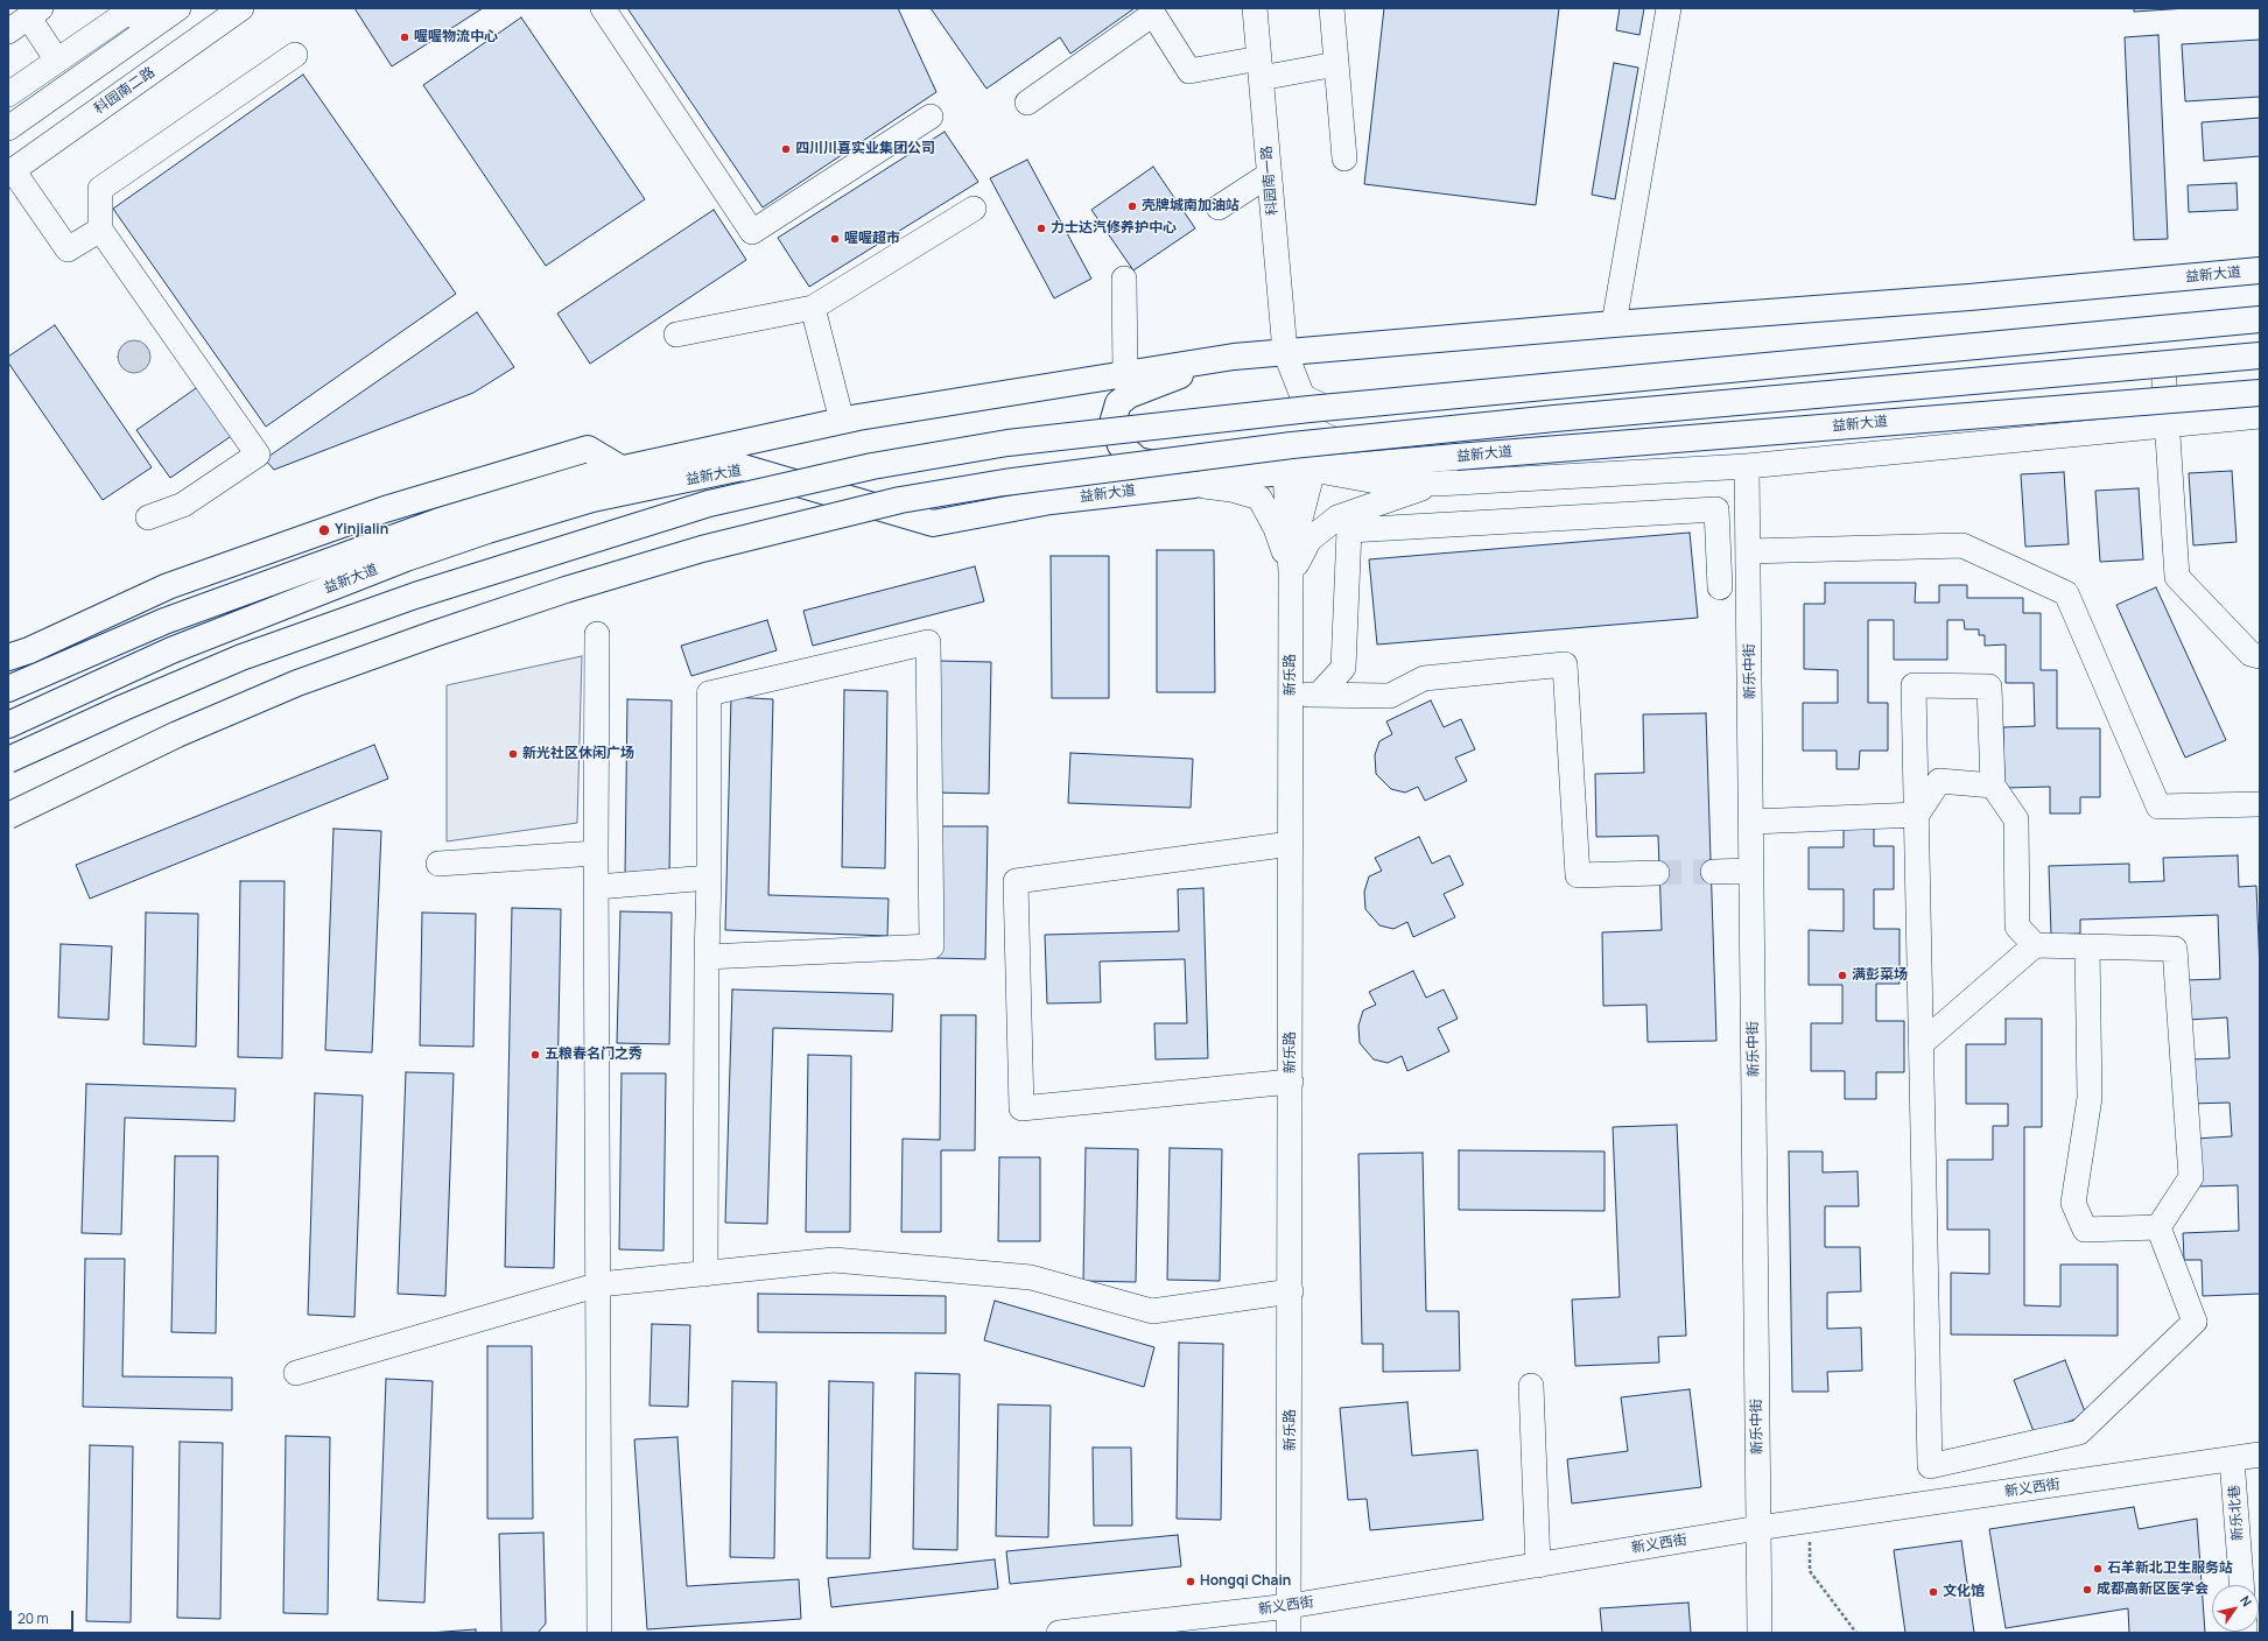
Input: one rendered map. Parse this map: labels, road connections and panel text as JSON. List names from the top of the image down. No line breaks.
{"streets":{"main road":["益新大道"],"street":["科园南二路","科园南一路","新乐中街","新乐路","新义西街","新乐北巷"]},"crossings":[["科园南一路","益新大道"],["益新大道","新乐路"],["新乐中街","新义西街"],["新乐路","新义西街"],["新义西街","新乐北巷"]],"places":["喔喔物流中心","四川川喜实业集团公司","壳牌城南加油站","力士达汽修养护中心","喔喔超市","Yinjialin","新光社区休闲广场","满彭菜场","五粮春名门之秀","石羊新北卫生服务站","Hongqi Chain","成都高新区医学会","文化馆"],"scale_bar":"20 m","north":"top right"}
